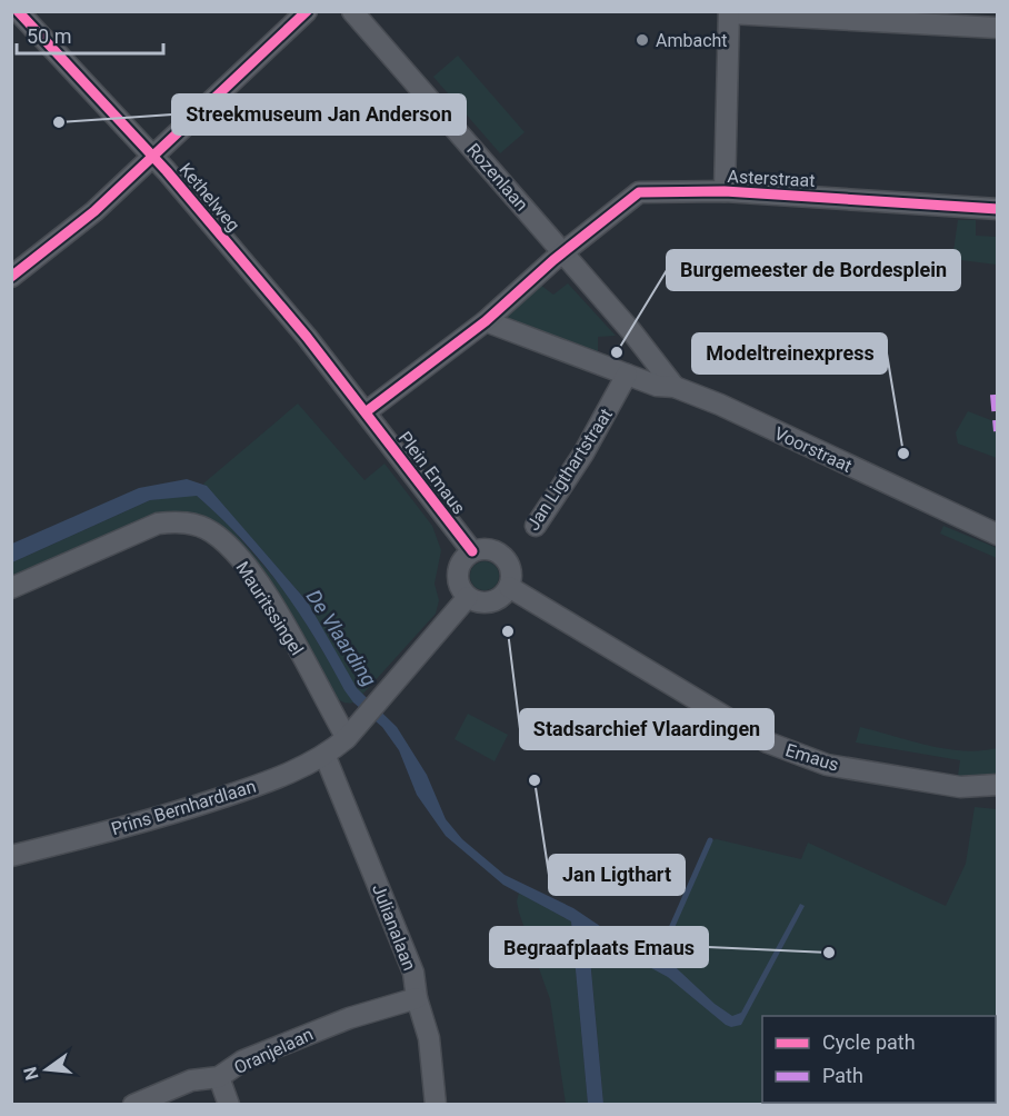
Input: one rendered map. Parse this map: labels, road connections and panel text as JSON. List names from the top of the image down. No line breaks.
{"streets":{"street":["Rozenlaan","Asterstraat","Kethelweg","Voorstraat","Jan Ligthartstraat","Plein Emaus","Mauritssingel","Emaus","Prins Bernhardlaan","Julianalaan","Oranjelaan"]},"crossings":[["Rozenlaan","Asterstraat"],["Rozenlaan","Voorstraat"],["Rozenlaan","Jan Ligthartstraat"],["Asterstraat","Kethelweg"],["Asterstraat","Voorstraat"],["Asterstraat","Plein Emaus"],["Kethelweg","Plein Emaus"],["Voorstraat","Jan Ligthartstraat"],["Plein Emaus","Emaus"],["Mauritssingel","Prins Bernhardlaan"],["Prins Bernhardlaan","Julianalaan"],["Julianalaan","Oranjelaan"]],"water":["De Vlaarding"],"places":["Ambacht","Streekmuseum Jan Anderson","Burgemeester de Bordesplein","Modeltreinexpress","Stadsarchief Vlaardingen","Jan Ligthart","Begraafplaats Emaus"],"legend":["Cycle path","Path"],"scale_bar":"50 m","north":"left"}
